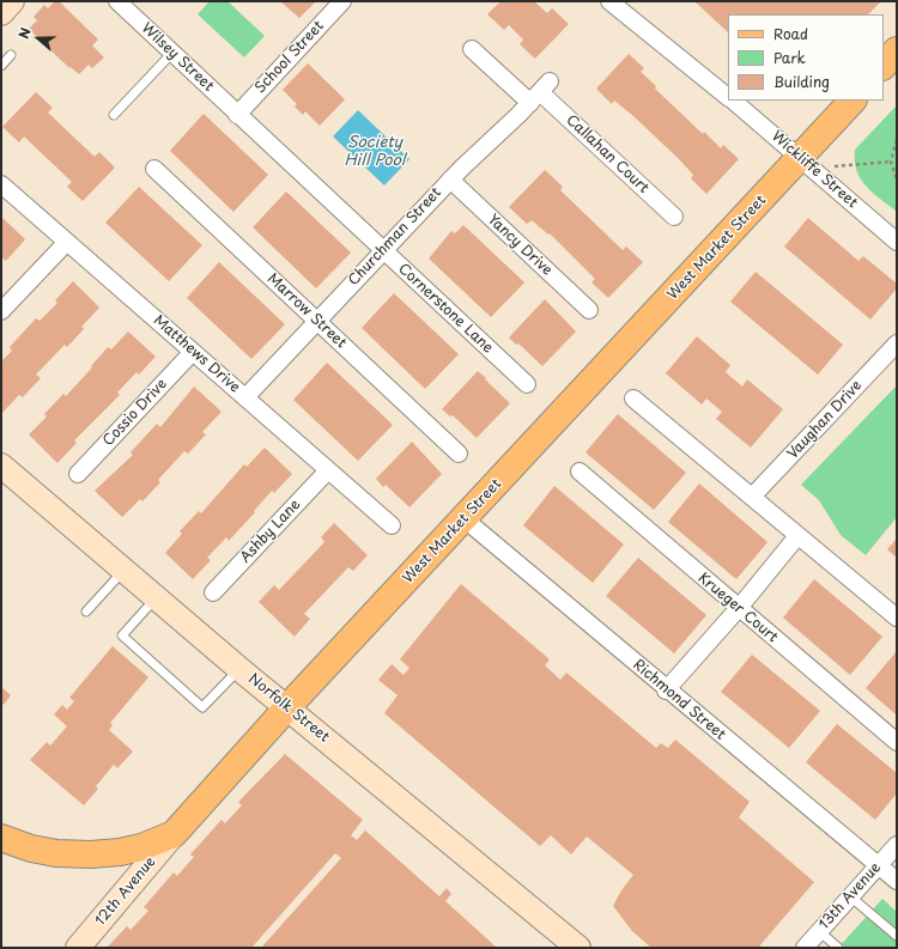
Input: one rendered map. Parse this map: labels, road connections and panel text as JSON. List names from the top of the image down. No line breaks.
{"streets":{"main road":["West Market Street","Norfolk Street","12th Avenue"],"street":["Wilsey Street","School Street","Callahan Court","Wickliffe Street","Churchman Street","Yancy Drive","Cornerstone Lane","Marrow Street","Matthews Drive","Cossio Drive","Vaughan Drive","Ashby Lane","Krueger Court","Richmond Street","13th Avenue"]},"crossings":[["Wilsey Street","School Street"],["Wilsey Street","Cornerstone Lane"],["School Street","Cornerstone Lane"],["Callahan Court","Churchman Street"],["Wickliffe Street","West Market Street"],["Churchman Street","Yancy Drive"],["Churchman Street","Cornerstone Lane"],["Churchman Street","Marrow Street"],["Churchman Street","Matthews Drive"],["West Market Street","Richmond Street"],["West Market Street","Norfolk Street"],["West Market Street","12th Avenue"],["Matthews Drive","Cossio Drive"],["Matthews Drive","Ashby Lane"],["Richmond Street","13th Avenue"]],"water":["Society Hill Pool"],"legend":["Road","Park","Building"],"north":"left"}
